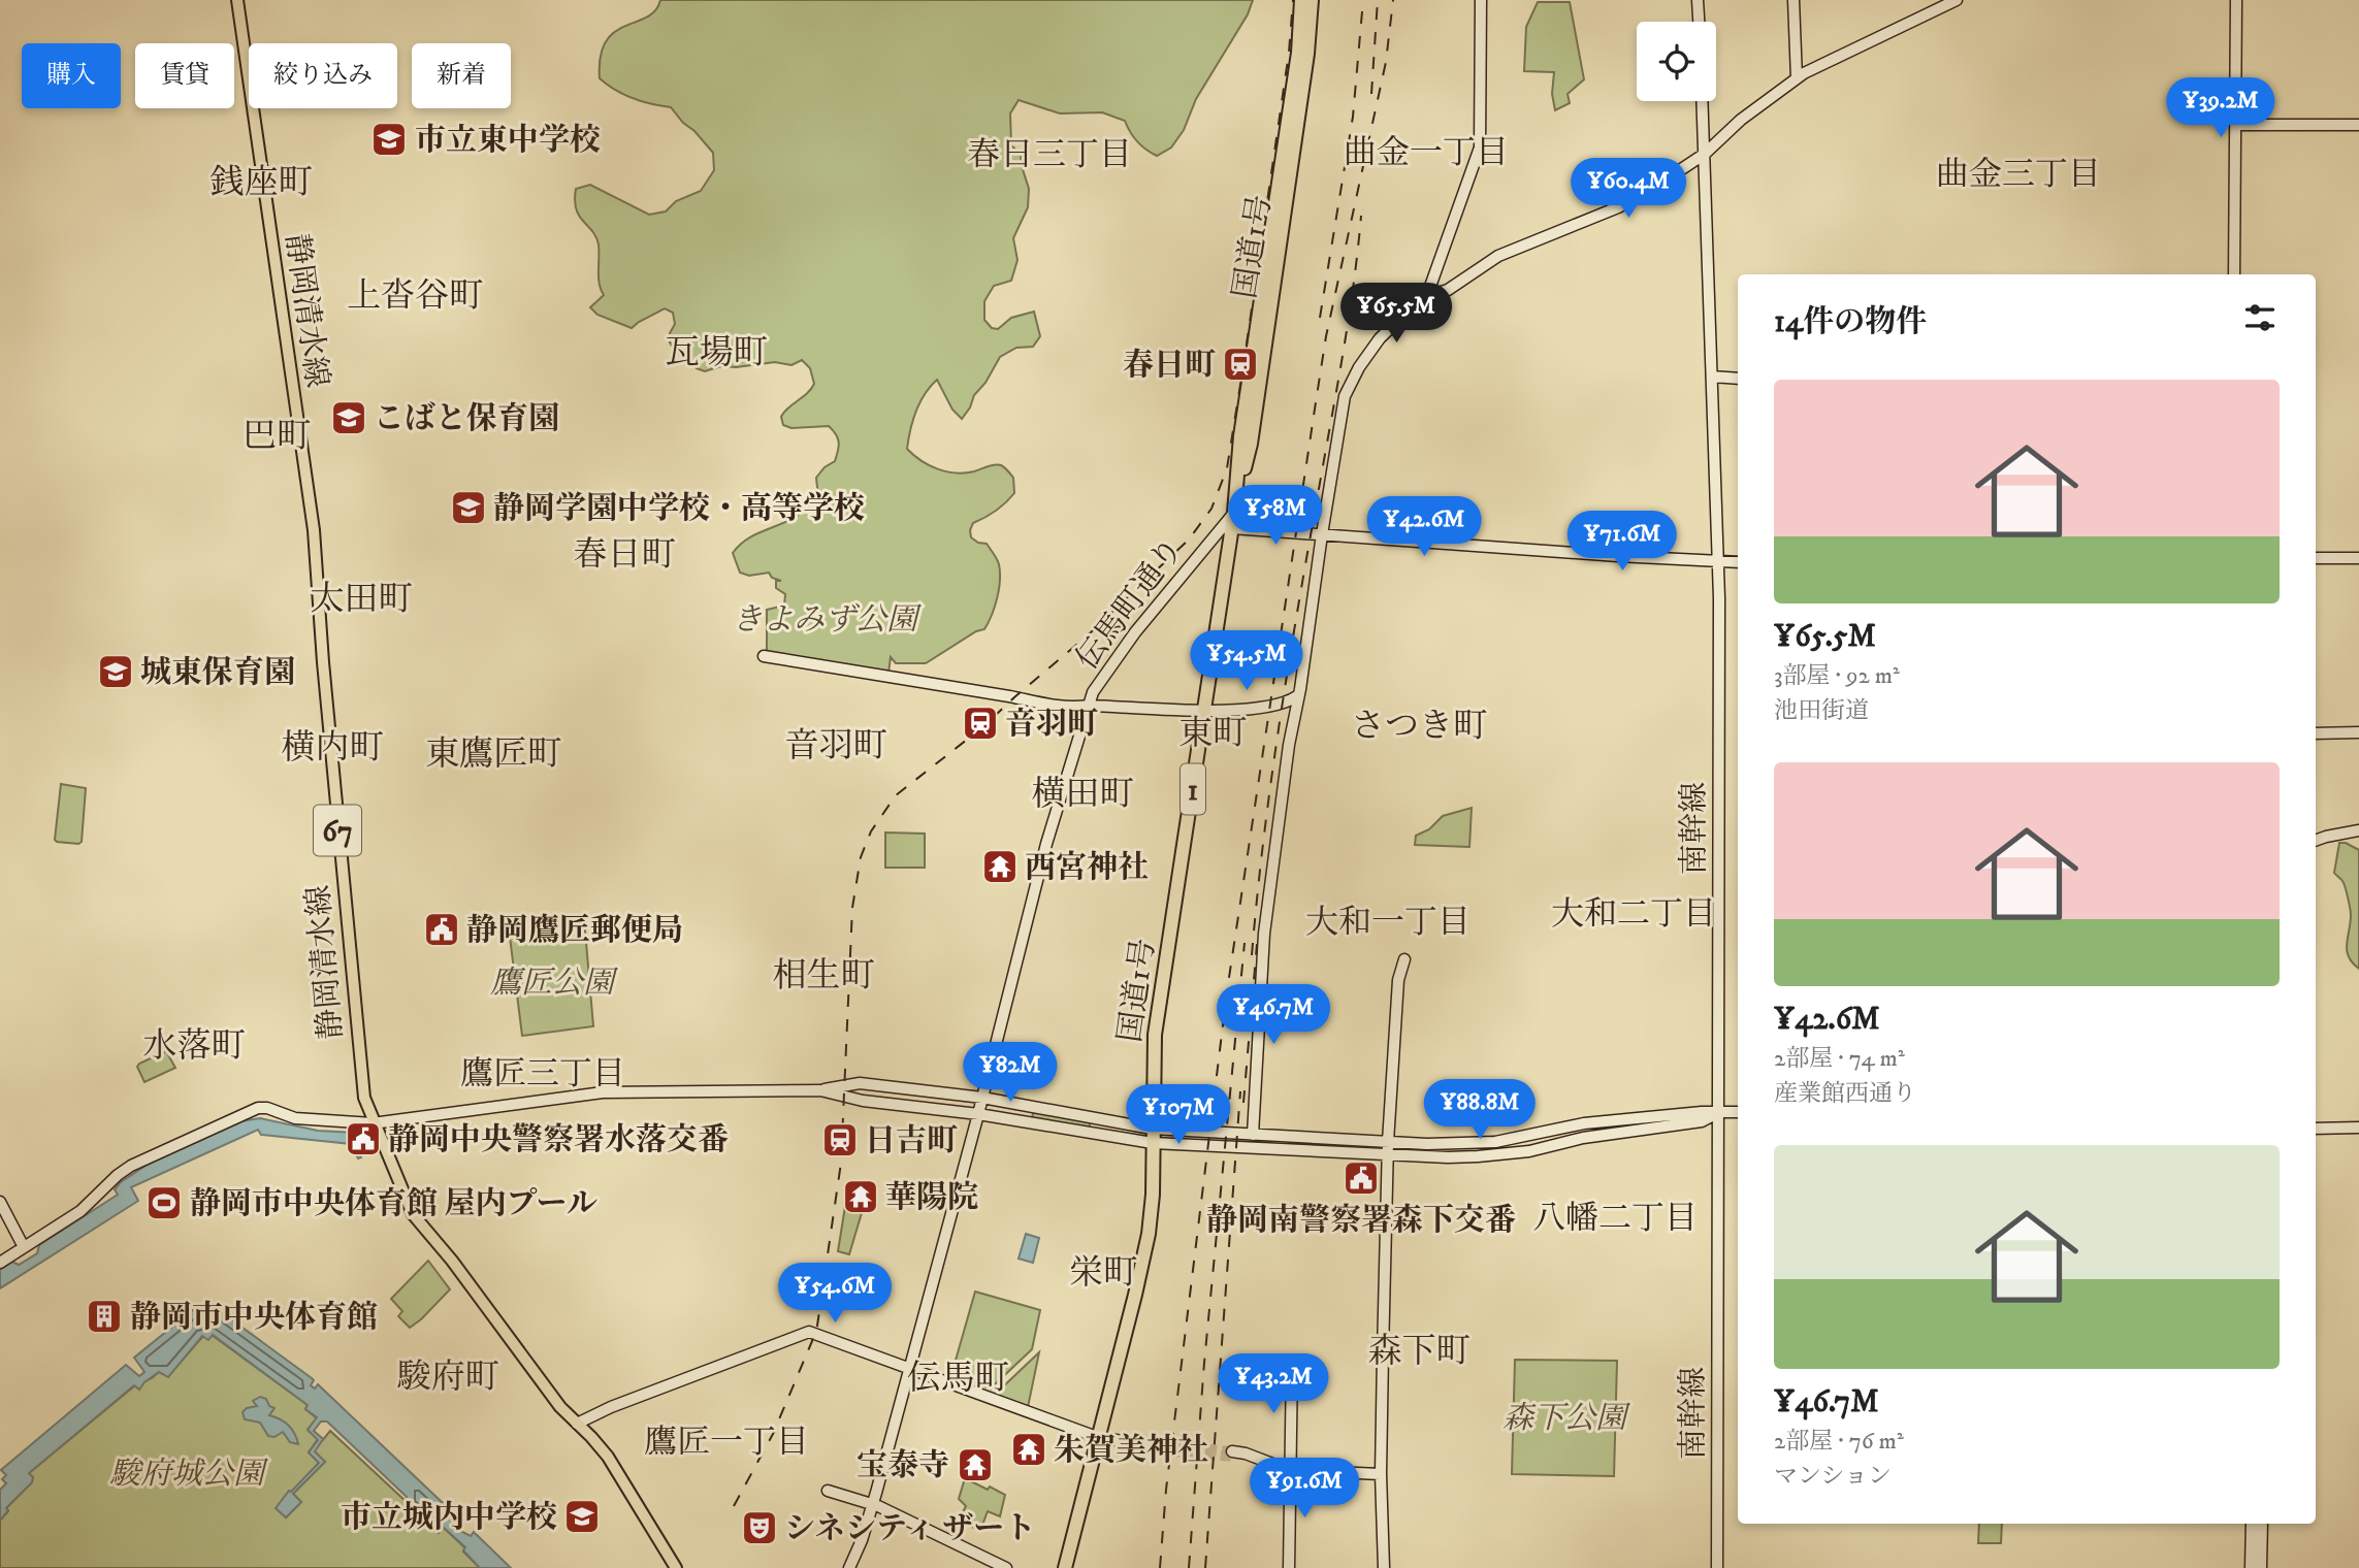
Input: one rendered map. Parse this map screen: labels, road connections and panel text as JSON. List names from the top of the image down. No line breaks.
{"streets":{"highway":["国道1号","1"],"main road":["静岡清水線","67"],"street":["伝馬町通り","南幹線"]},"crossings":[["国道1号","伝馬町通り"]],"districts":["曲金一丁目","春日三丁目","曲金三丁目","銭座町","上沓谷町","瓦場町","巴町","春日町","太田町","さつき町","東町","音羽町","横内町","東鷹匠町","横田町","大和二丁目","大和一丁目","相生町","水落町","鷹匠三丁目","八幡二丁目","栄町","森下町","駿府町","伝馬町","鷹匠一丁目"],"parks":["きよみず公園","鷹匠公園","森下公園","駿府城公園"],"places":{"school or university":["市立東中学校","こばと保育園","静岡学園中学校・高等学校","城東保育園","市立城内中学校"],"station":["春日町","音羽町","日吉町"],"temple":["西宮神社","華陽院","朱賀美神社","宝泰寺"],"public building":["静岡鷹匠郵便局","静岡中央警察署水落交番","静岡南警察署森下交番"],"sports":["静岡市中央体育館 屋内プール"],"building":["静岡市中央体育館"],"theatre":["シネシティ ザート"]},"page":{"chip":["購入","賃貸","絞り込み","新着"],"price":["¥39.2M","¥60.4M","¥65.5M","¥58M","¥42.6M","¥71.6M","¥54.5M","¥46.7M","¥82M","¥88.8M","¥107M","¥54.6M","¥43.2M","¥91.6M"],"heading":"14件の物件","list":[{"name":"¥65.5M","note":"3部屋 · 92 m² · 池田街道"},{"name":"¥42.6M","note":"2部屋 · 74 m² · 産業館西通り"},{"name":"¥46.7M","note":"2部屋 · 76 m² · マンション"}]}}
